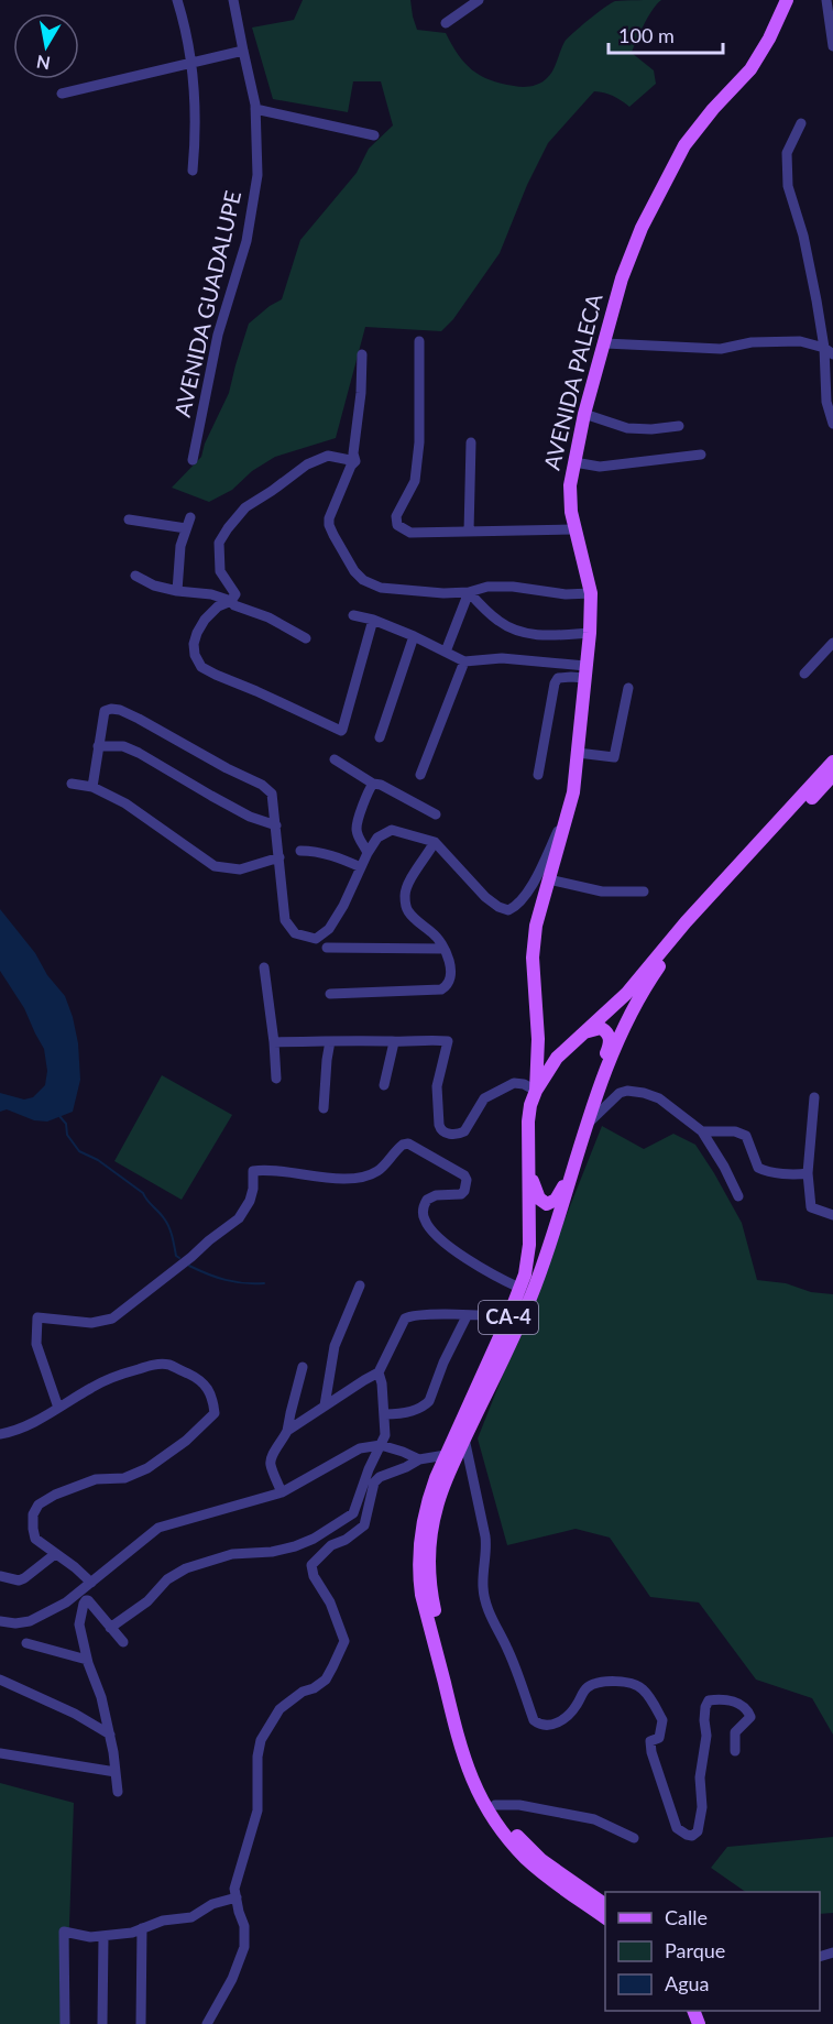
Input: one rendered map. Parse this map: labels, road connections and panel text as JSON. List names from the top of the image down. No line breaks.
{"streets":{"main road":["AVENIDA PALECA","CA-4"],"street":["AVENIDA GUADALUPE"]},"crossings":[["AVENIDA PALECA","CA-4"]],"legend":["Calle","Parque","Agua"],"scale_bar":"100 m","north":"bottom"}
